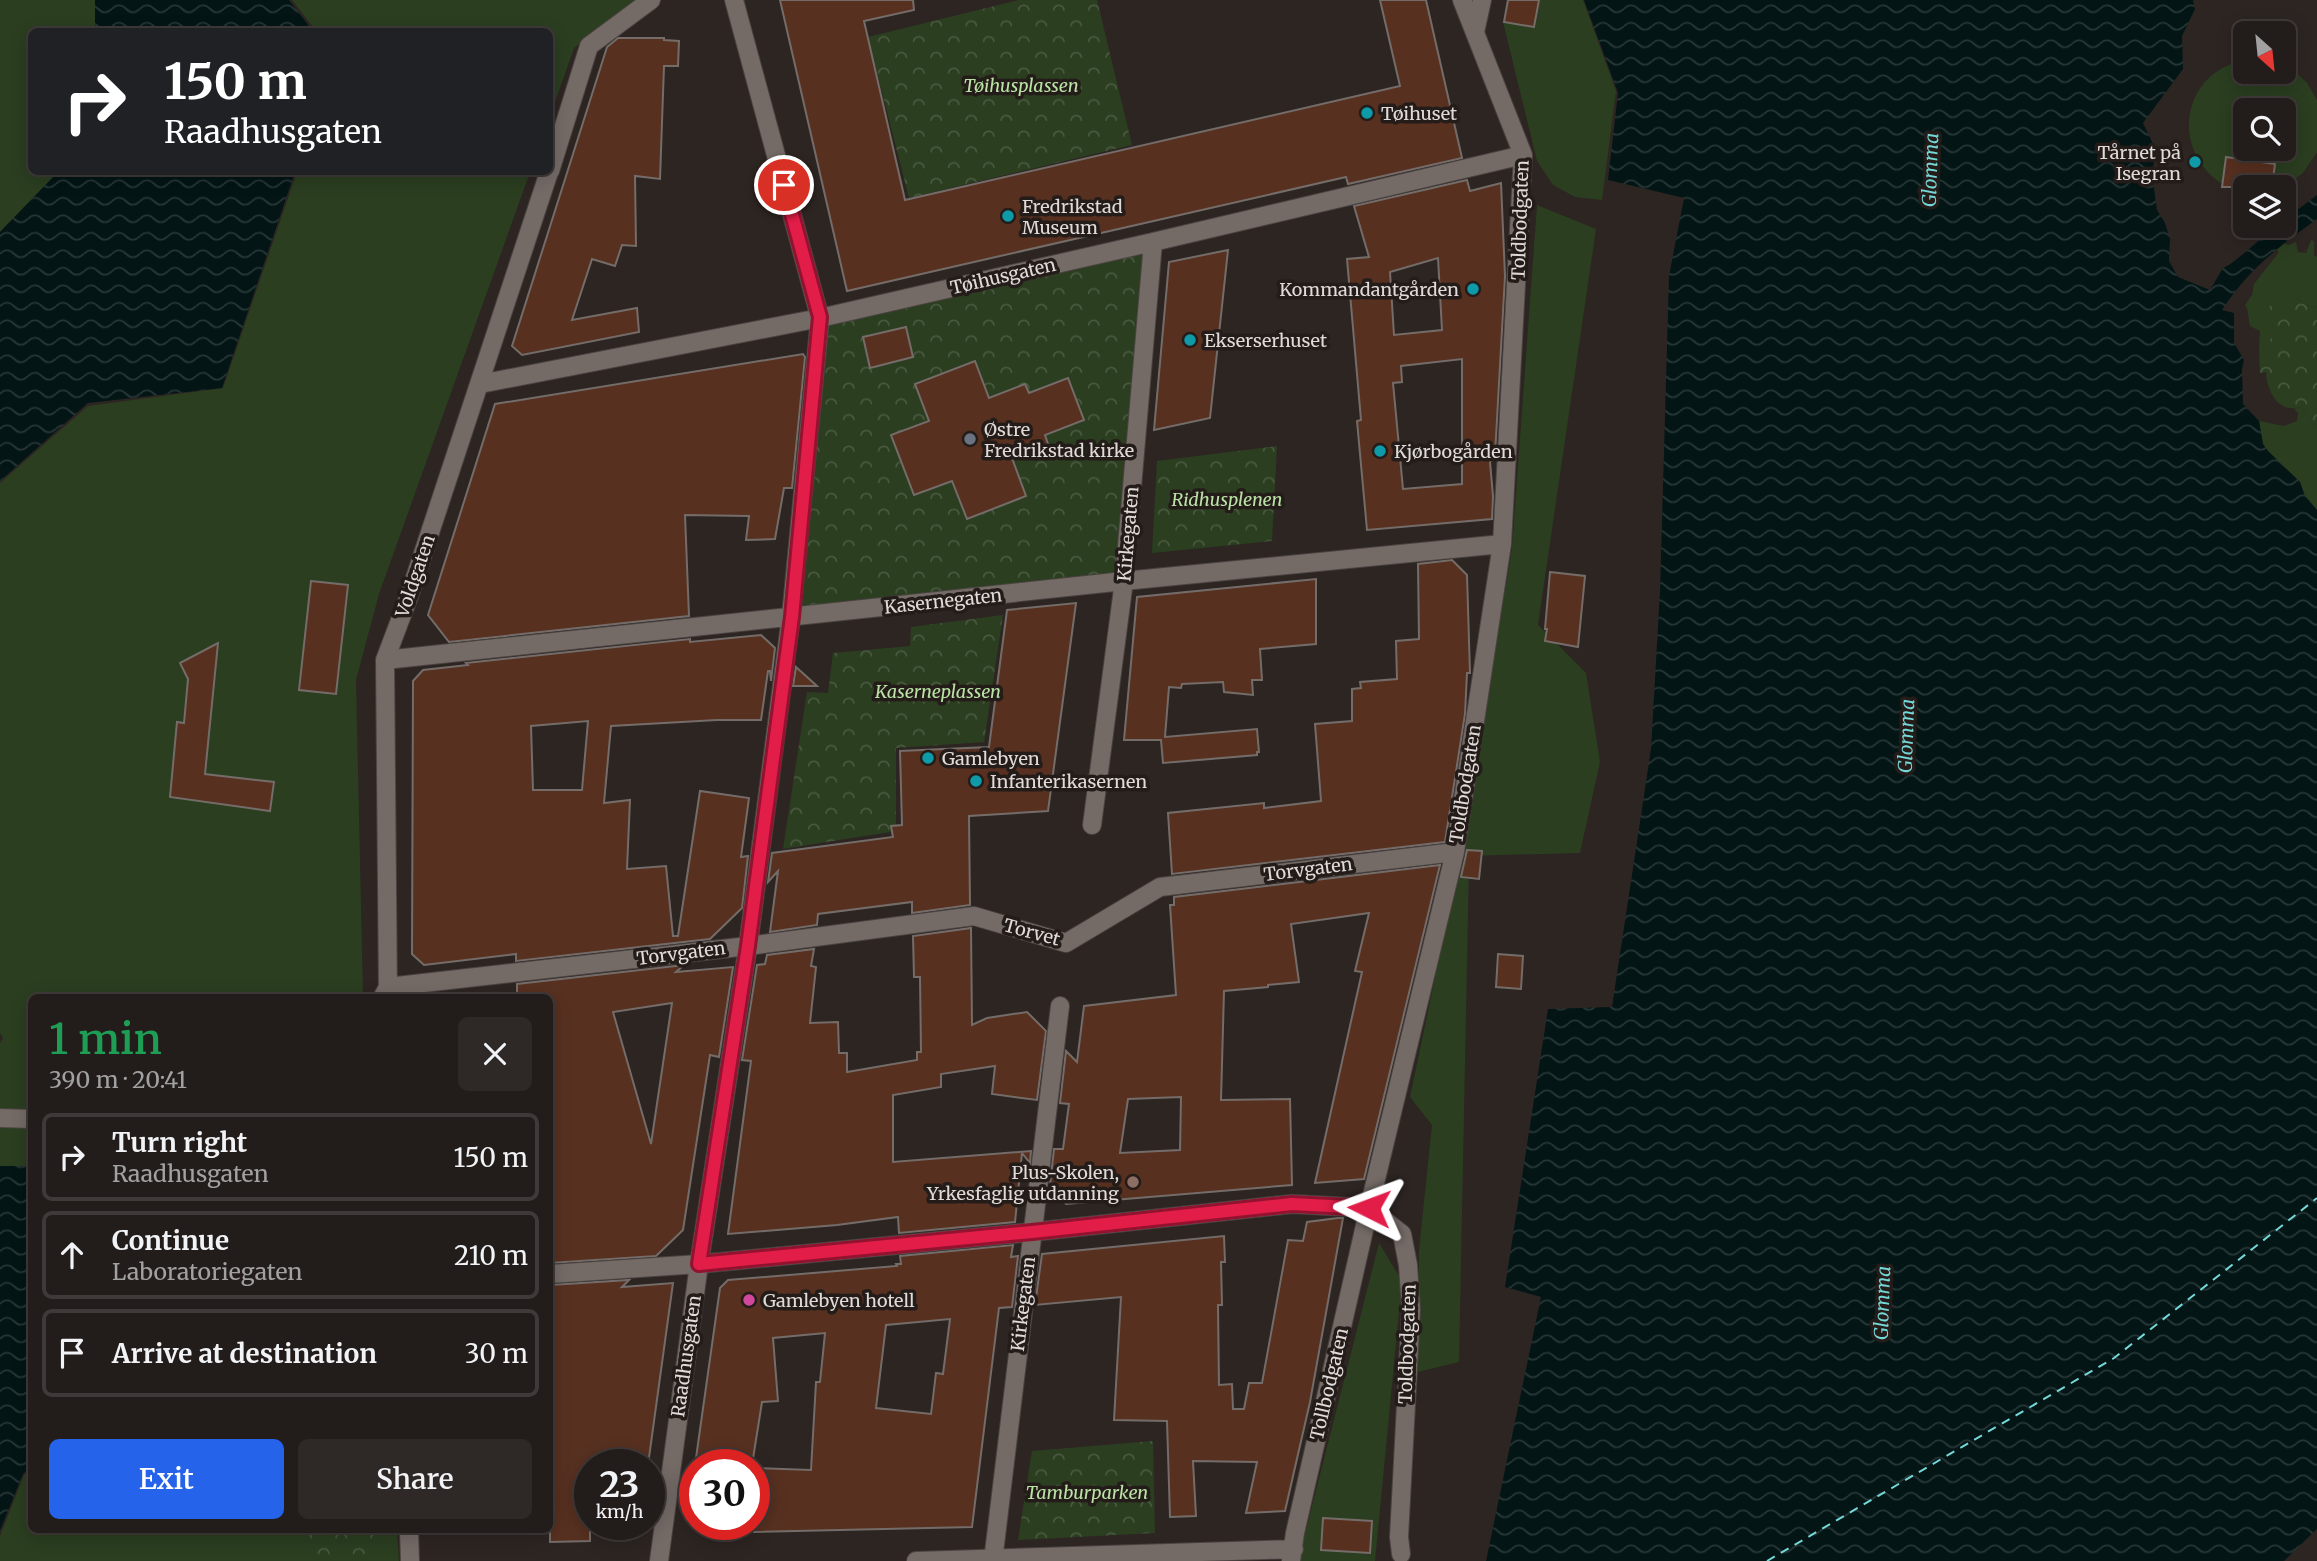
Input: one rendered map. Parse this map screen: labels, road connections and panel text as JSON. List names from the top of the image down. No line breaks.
{"streets":{"street":["Toldbodgaten","Tøihusgaten","Kirkegaten","Voldgaten","Kasernegaten","Torvgaten","Torvet","Raadhusgaten","Tollbodgaten"]},"crossings":[["Toldbodgaten","Tøihusgaten"],["Toldbodgaten","Kasernegaten"],["Toldbodgaten","Torvgaten"],["Toldbodgaten","Tollbodgaten"],["Tøihusgaten","Kirkegaten"],["Tøihusgaten","Voldgaten"],["Tøihusgaten","Raadhusgaten"],["Kirkegaten","Kasernegaten"],["Voldgaten","Kasernegaten"],["Voldgaten","Torvgaten"],["Kasernegaten","Raadhusgaten"],["Torvgaten","Torvet"],["Torvgaten","Raadhusgaten"]],"water":["Glomma"],"parks":["Tøihusplassen","Ridhusplenen","Kaserneplassen","Tamburparken"],"places":["Tøihuset","Tårnet på Isegran","Fredrikstad Museum","Kommandantgården","Ekserserhuset","Østre Fredrikstad kirke","Kjørbogården","Gamlebyen","Infanterikasernen","Plus-Skolen, Yrkesfaglig utdanning","Gamlebyen hotell"],"north":"bottom right","page":{"turn":["150 m","Raadhusgaten"],"heading":["1 min","390 m · 20:41"],"list":[{"name":"Turn right","note":"Raadhusgaten","value":"150 m"},{"name":"Continue","note":"Laboratoriegaten","value":"210 m"},{"name":"Arrive at destination","value":"30 m"}],"buttons":["Exit","Share"],"speed":"23 km/h","limit":"30"}}
